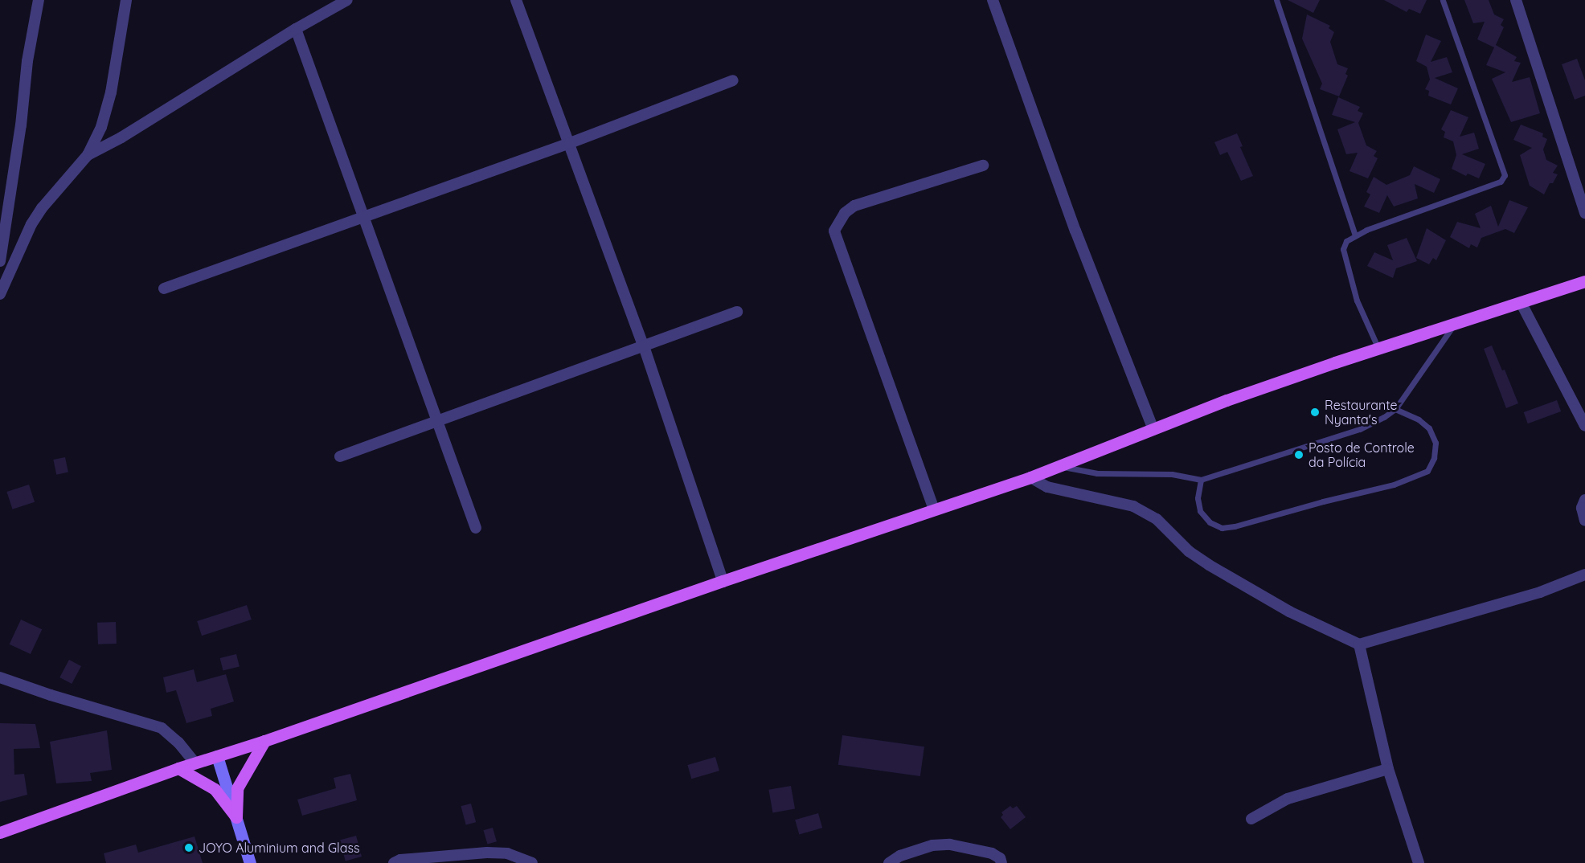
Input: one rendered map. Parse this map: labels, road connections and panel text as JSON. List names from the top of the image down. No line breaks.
{"places":["Restaurante Nyanta's","Posto de Controle da Polícia","JOYO Aluminium and Glass"]}
